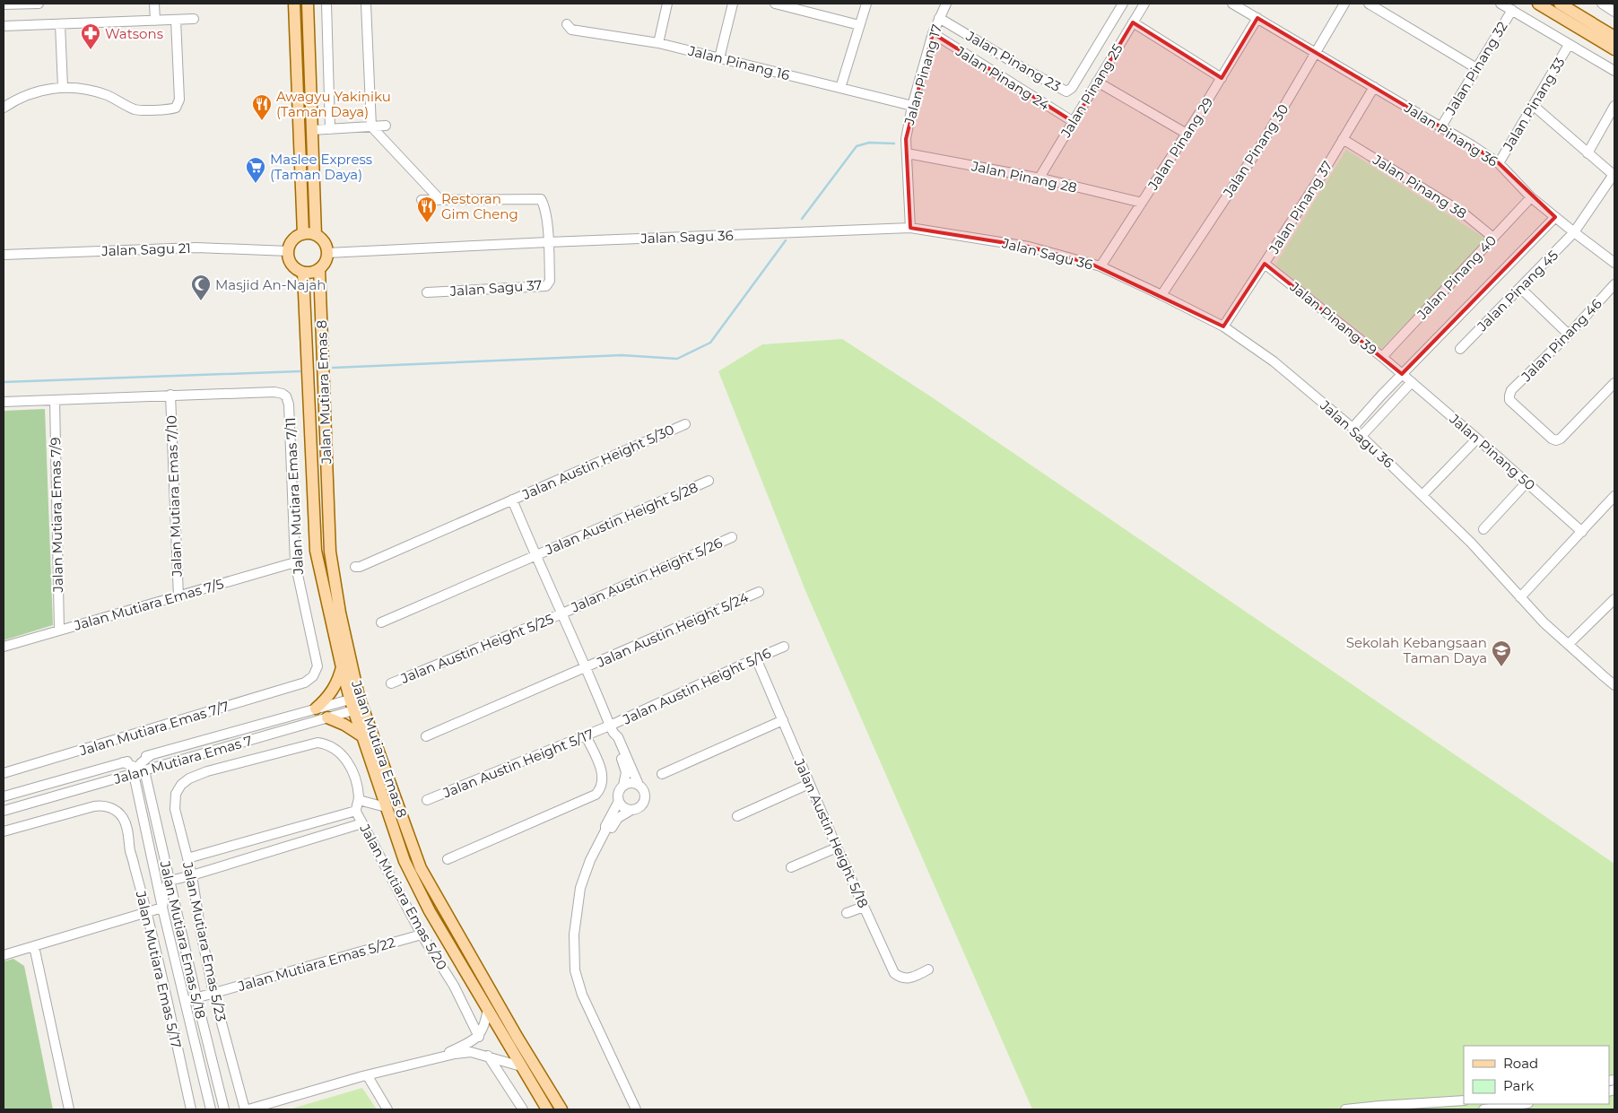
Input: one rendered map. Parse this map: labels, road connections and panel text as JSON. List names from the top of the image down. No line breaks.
{"streets":{"main road":["Jalan Mutiara Emas 8"],"street":["Jalan Pinang 23","Jalan Pinang 16","Jalan Pinang 32","Jalan Pinang 17","Jalan Pinang 24","Jalan Pinang 25","Jalan Pinang 33","Jalan Pinang 36","Jalan Pinang 29","Jalan Pinang 30","Jalan Pinang 28","Jalan Pinang 38","Jalan Pinang 37","Jalan Sagu 36","Jalan Sagu 21","Jalan Pinang 40","Jalan Sagu 37","Jalan Pinang 45","Jalan Pinang 39","Jalan Pinang 46","Jalan Pinang 50","Jalan Austin Height 5/30","Jalan Mutiara Emas 7/10","Jalan Mutiara Emas 7/11","Jalan Mutiara Emas 7/9","Jalan Austin Height 5/28","Jalan Austin Height 5/26","Jalan Mutiara Emas 7/5","Jalan Austin Height 5/24","Jalan Austin Height 5/25","Jalan Austin Height 5/16","Jalan Mutiara Emas 7/7","Jalan Mutiara Emas 7","Jalan Austin Height 5/17","Jalan Austin Height 5/18","Jalan Mutiara Emas 5/20","Jalan Mutiara Emas 5/18","Jalan Mutiara Emas 5/23","Jalan Mutiara Emas 5/22","Jalan Mutiara Emas 5/17"]},"crossings":[["Jalan Pinang 23","Jalan Pinang 17"],["Jalan Pinang 16","Jalan Pinang 17"],["Jalan Pinang 32","Jalan Pinang 36"],["Jalan Pinang 17","Jalan Pinang 24"],["Jalan Pinang 17","Jalan Pinang 28"],["Jalan Pinang 17","Jalan Sagu 36"],["Jalan Pinang 24","Jalan Pinang 25"],["Jalan Pinang 25","Jalan Pinang 28"],["Jalan Pinang 33","Jalan Pinang 36"],["Jalan Pinang 36","Jalan Pinang 29"],["Jalan Pinang 36","Jalan Pinang 30"],["Jalan Pinang 36","Jalan Pinang 37"],["Jalan Pinang 36","Jalan Pinang 40"],["Jalan Pinang 36","Jalan Pinang 45"],["Jalan Pinang 29","Jalan Pinang 28"],["Jalan Pinang 29","Jalan Sagu 36"],["Jalan Pinang 30","Jalan Sagu 36"],["Jalan Pinang 38","Jalan Pinang 37"],["Jalan Pinang 38","Jalan Pinang 40"],["Jalan Pinang 37","Jalan Sagu 36"],["Jalan Pinang 37","Jalan Pinang 39"],["Jalan Sagu 36","Jalan Sagu 21"],["Jalan Sagu 36","Jalan Sagu 37"],["Jalan Sagu 36","Jalan Mutiara Emas 8"],["Jalan Sagu 21","Jalan Mutiara Emas 8"],["Jalan Pinang 40","Jalan Pinang 39"],["Jalan Pinang 39","Jalan Pinang 50"],["Jalan Mutiara Emas 8","Jalan Mutiara Emas 7"],["Jalan Mutiara Emas 7/10","Jalan Mutiara Emas 7/11"],["Jalan Mutiara Emas 7/10","Jalan Mutiara Emas 7/5"],["Jalan Mutiara Emas 7/11","Jalan Mutiara Emas 7/5"],["Jalan Mutiara Emas 7/11","Jalan Mutiara Emas 7/7"],["Jalan Mutiara Emas 7/9","Jalan Mutiara Emas 7/5"],["Jalan Austin Height 5/26","Jalan Austin Height 5/25"],["Jalan Austin Height 5/16","Jalan Austin Height 5/17"],["Jalan Austin Height 5/16","Jalan Austin Height 5/18"],["Jalan Mutiara Emas 7","Jalan Mutiara Emas 5/18"],["Jalan Mutiara Emas 5/20","Jalan Mutiara Emas 5/23"],["Jalan Mutiara Emas 5/20","Jalan Mutiara Emas 5/22"],["Jalan Mutiara Emas 5/18","Jalan Mutiara Emas 5/22"],["Jalan Mutiara Emas 5/23","Jalan Mutiara Emas 5/22"]],"places":{"pharmacy":["Watsons"],"restaurant":["Awagyu Yakiniku (Taman Daya)","Restoran Gim Cheng"],"supermarket":["Maslee Express (Taman Daya)"],"mosque":["Masjid An-Najah"],"school or university":["Sekolah Kebangsaan Taman Daya"]},"legend":["Road","Park"]}
